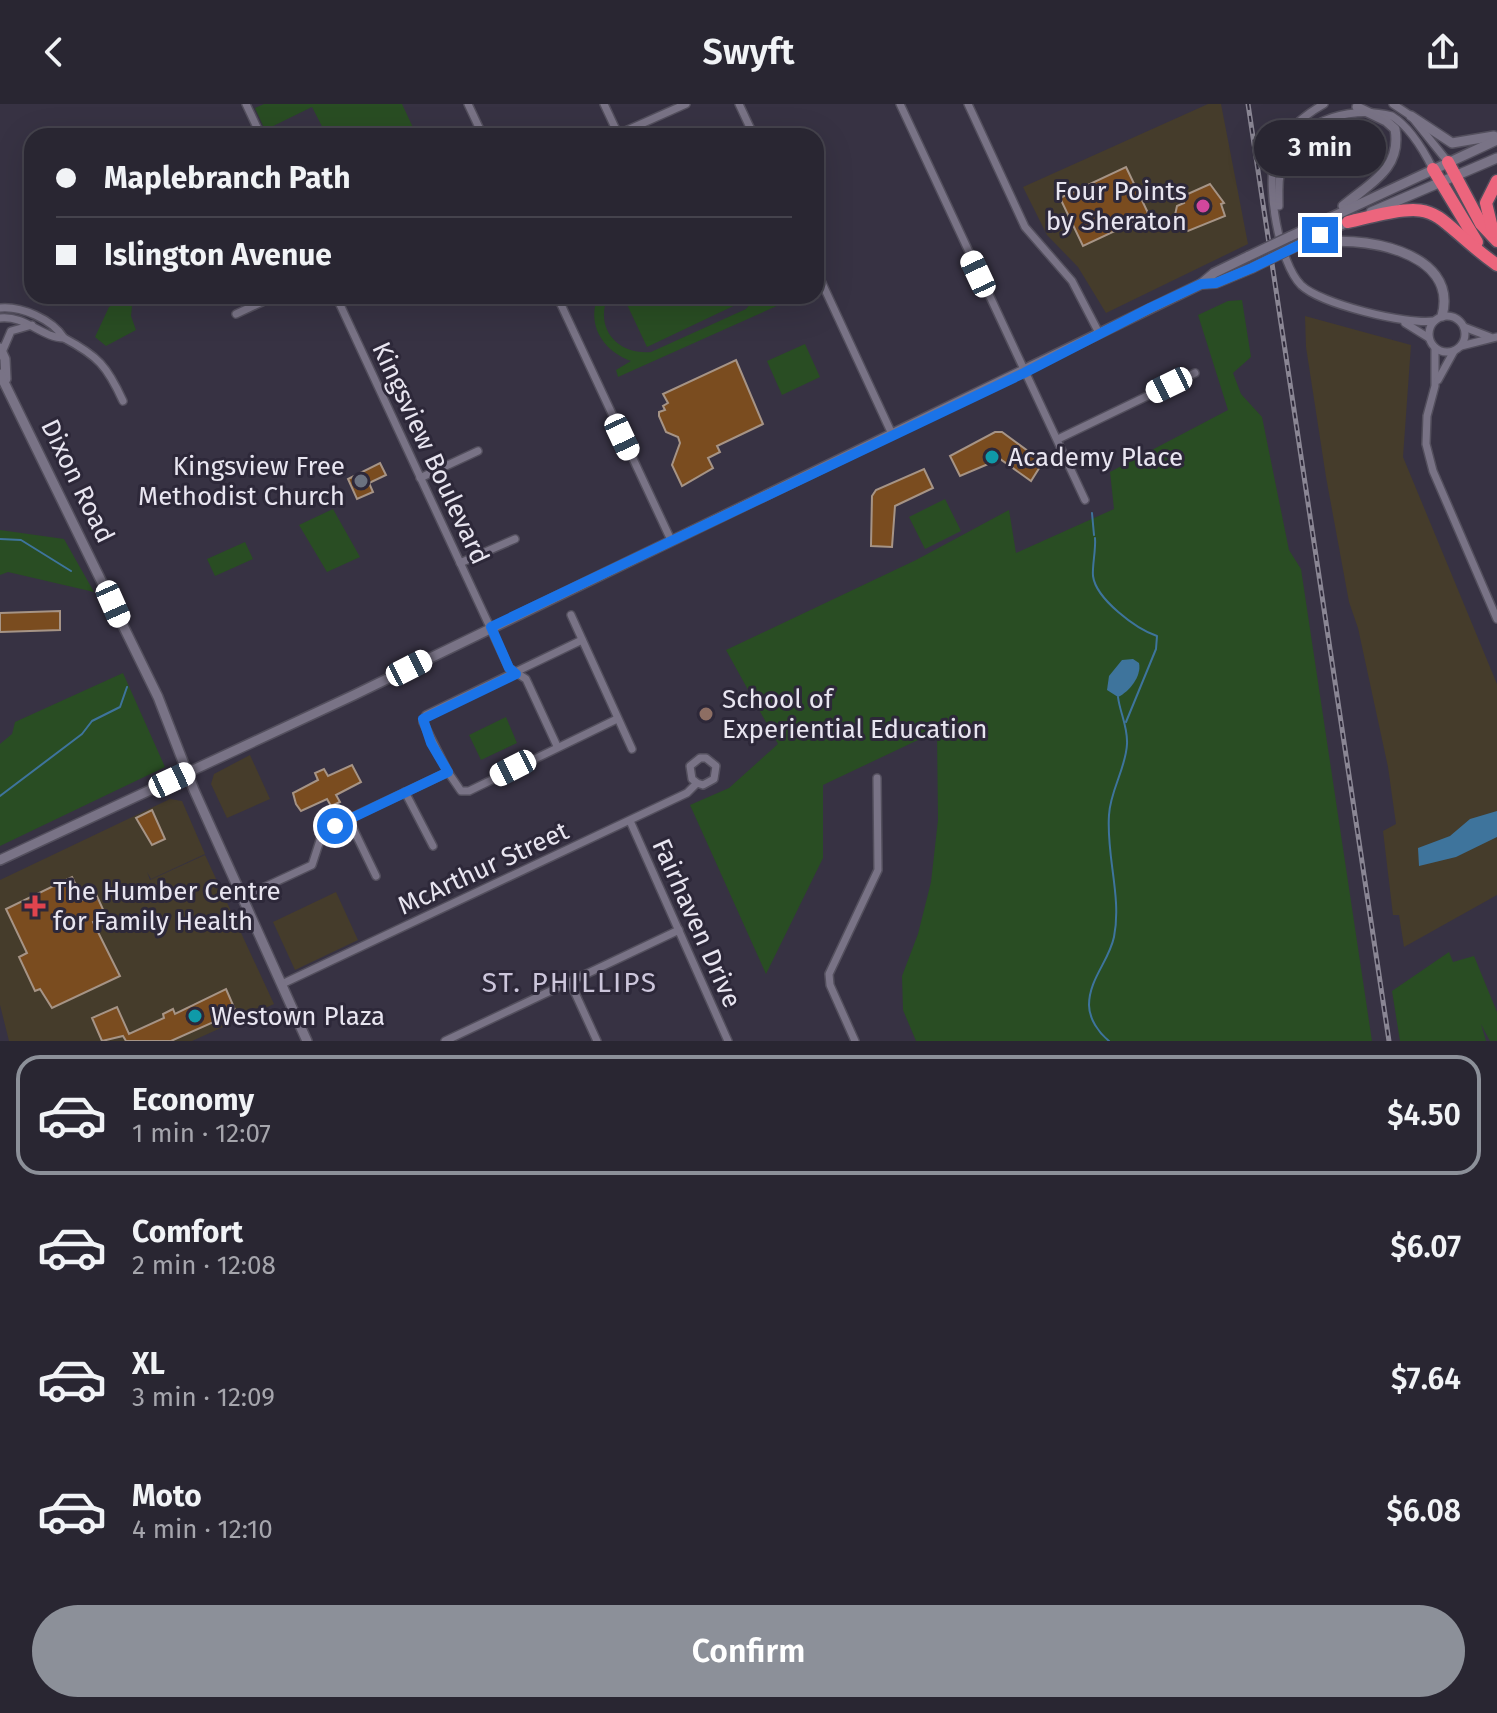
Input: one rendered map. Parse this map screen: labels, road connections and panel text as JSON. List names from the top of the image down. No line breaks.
{"streets":{"main road":["Dixon Road"],"street":["Kingsview Boulevard","McArthur Street","Fairhaven Drive"]},"crossings":[["Dixon Road","McArthur Street"],["McArthur Street","Fairhaven Drive"]],"districts":["ST. PHILLIPS"],"places":{"other":["Four Points by Sheraton","Academy Place","Kingsview Free Methodist Church","School of Experiential Education","Westown Plaza"],"health":["The Humber Centre for Family Health"]},"page":{"header":"Swyft","bubble":"3 min","banner":["Maplebranch Path","Islington Avenue"],"list":[{"name":"Economy","note":"1 min · 12:07","value":"$4.50"},{"name":"Comfort","note":"2 min · 12:08","value":"$6.07"},{"name":"XL","note":"3 min · 12:09","value":"$7.64"},{"name":"Moto","note":"4 min · 12:10","value":"$6.08"}],"buttons":"Confirm"}}
